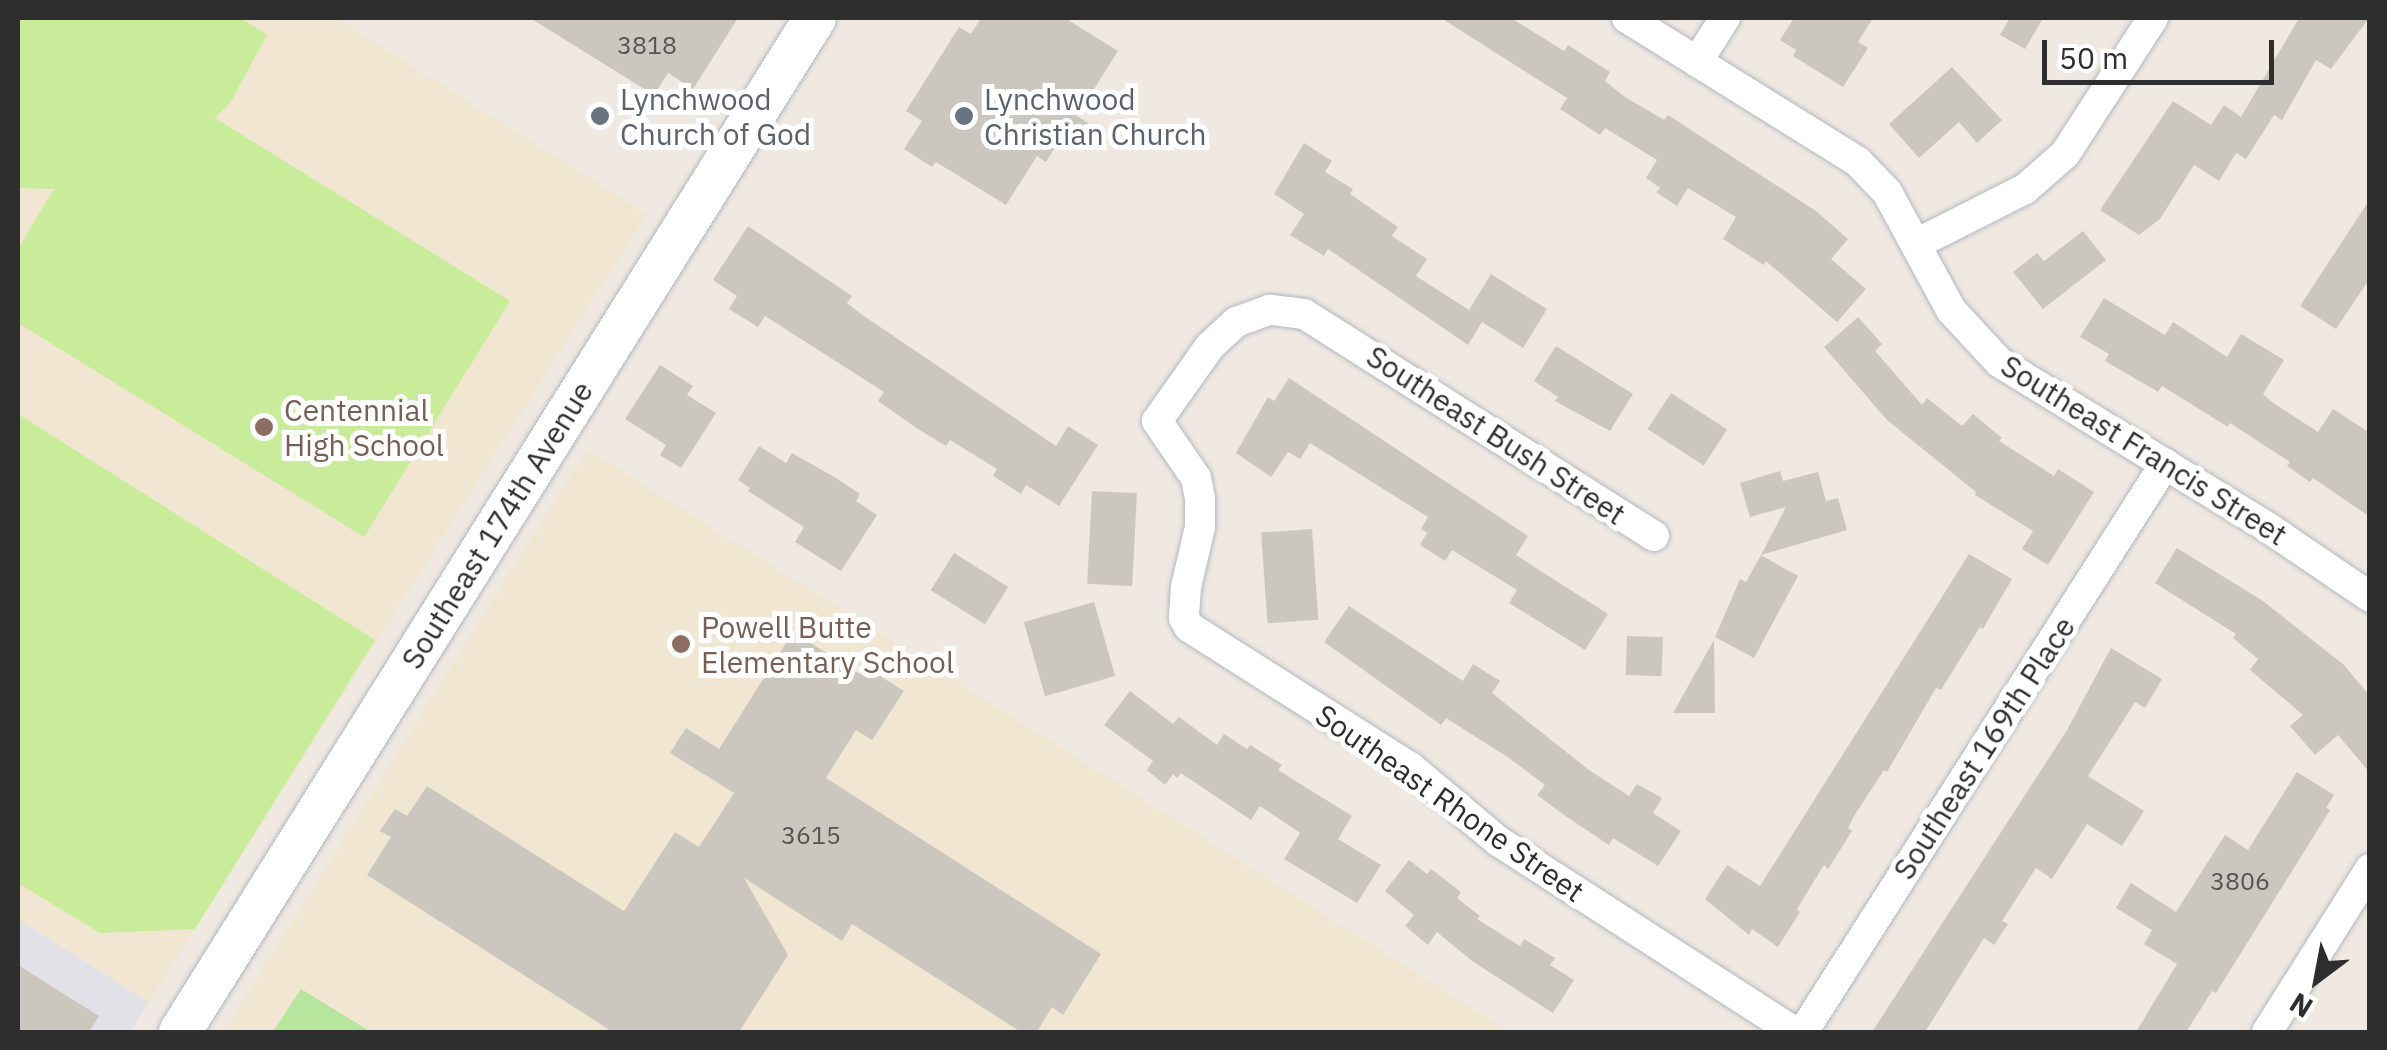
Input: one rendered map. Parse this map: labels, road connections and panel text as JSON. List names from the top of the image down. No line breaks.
{"streets":{"street":["Southeast Bush Street","Southeast Francis Street","Southeast 174th Avenue","Southeast 169th Place","Southeast Rhone Street"]},"crossings":[["Southeast Bush Street","Southeast Rhone Street"],["Southeast Francis Street","Southeast 169th Place"]],"places":["Lynchwood Church of God","Lynchwood Christian Church","Centennial High School","Powell Butte Elementary School"],"house_numbers":["3818","3615","3806"],"scale_bar":"50 m","north":"bottom left"}
